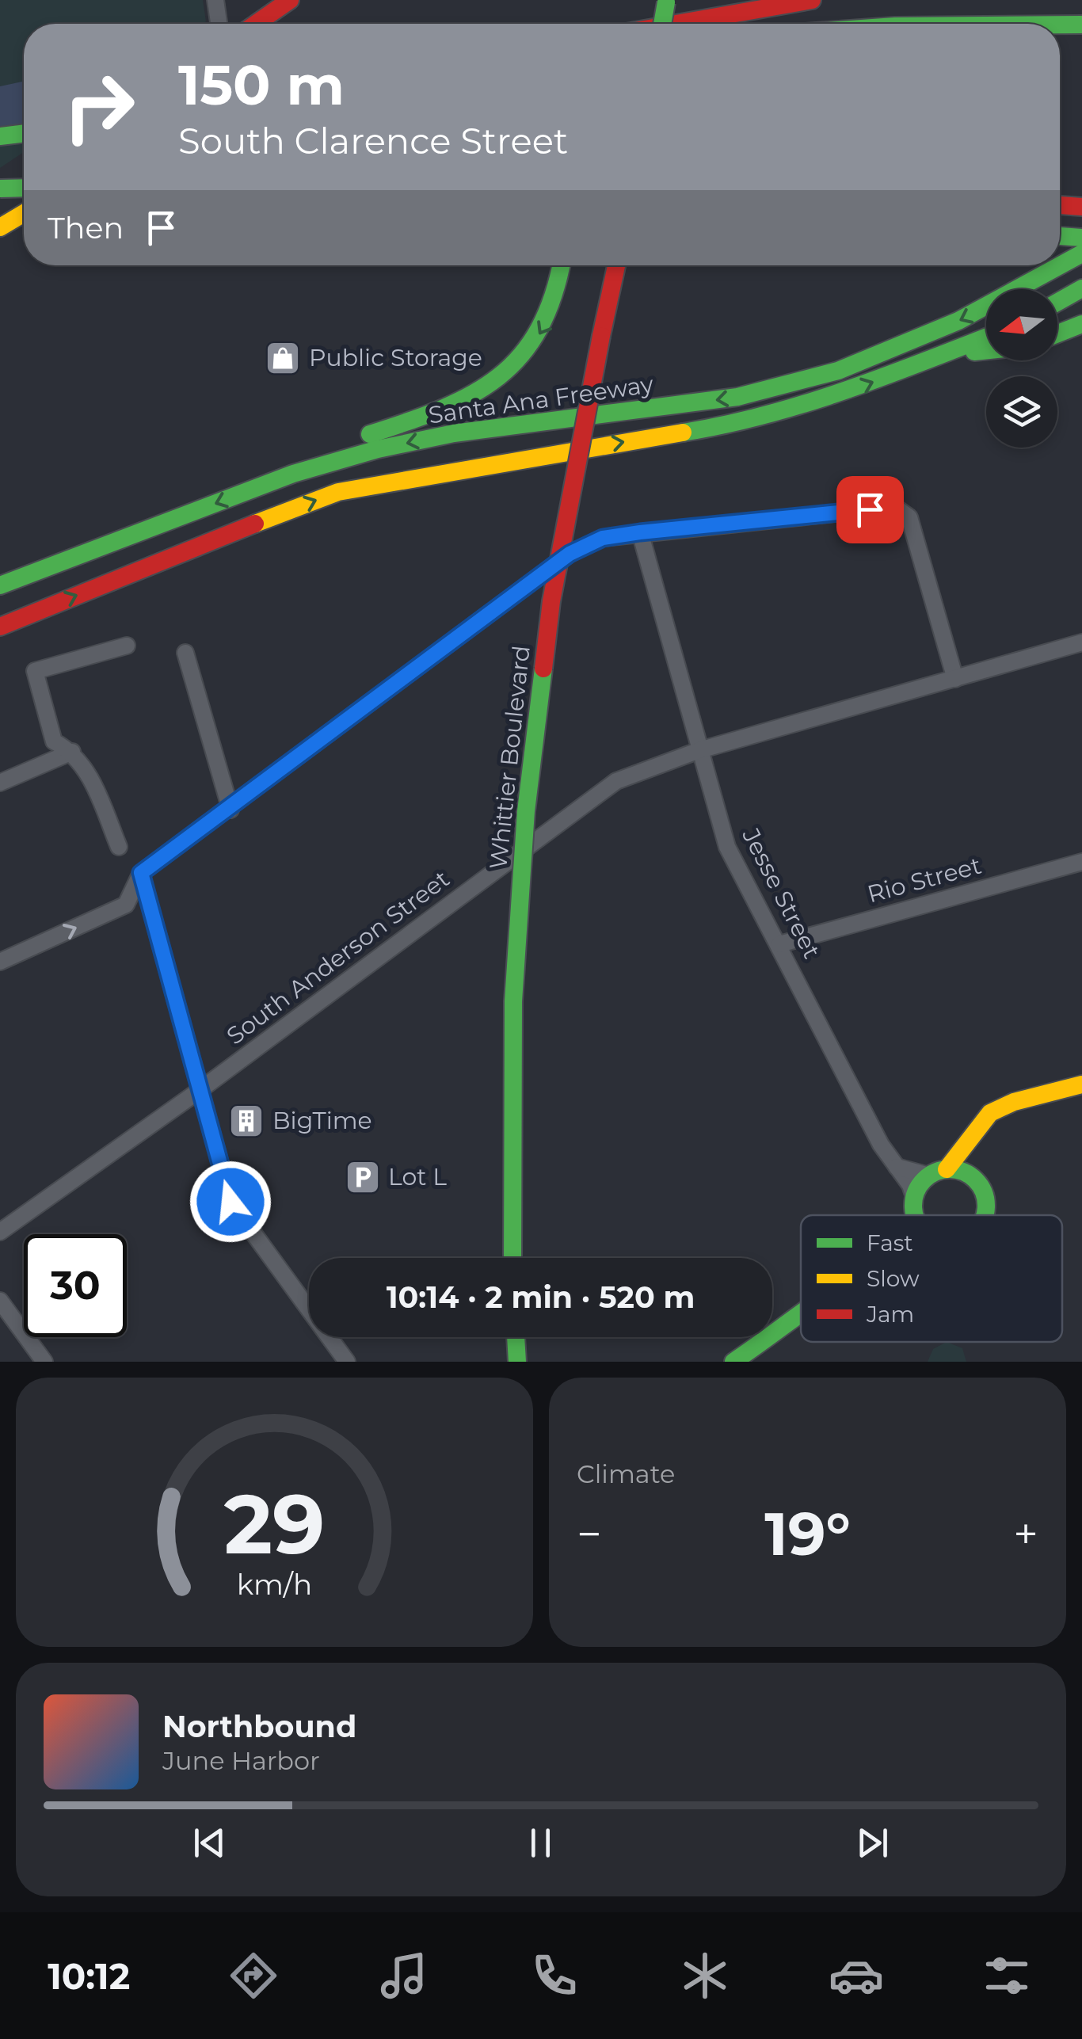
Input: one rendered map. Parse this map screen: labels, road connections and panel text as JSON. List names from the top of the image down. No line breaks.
{"streets":{"main road":["Santa Ana Freeway","Whittier Boulevard"],"street":["Rio Street","Jesse Street","South Anderson Street"]},"crossings":[["Rio Street","Jesse Street"],["Jesse Street","South Anderson Street"]],"places":{"shop":["Public Storage"],"building":["BigTime"],"parking":["Lot L"]},"legend":["Fast","Slow","Jam"],"north":"left","page":{"turn":["150 m","South Clarence Street"],"then":"Then","limit":"30","trip":"10:14 · 2 min · 520 m","tile":"Climate","heat":["−","19°","+"],"song":["Northbound","June Harbor"],"tabs":"10:12","gauge":["29","km/h"]}}
